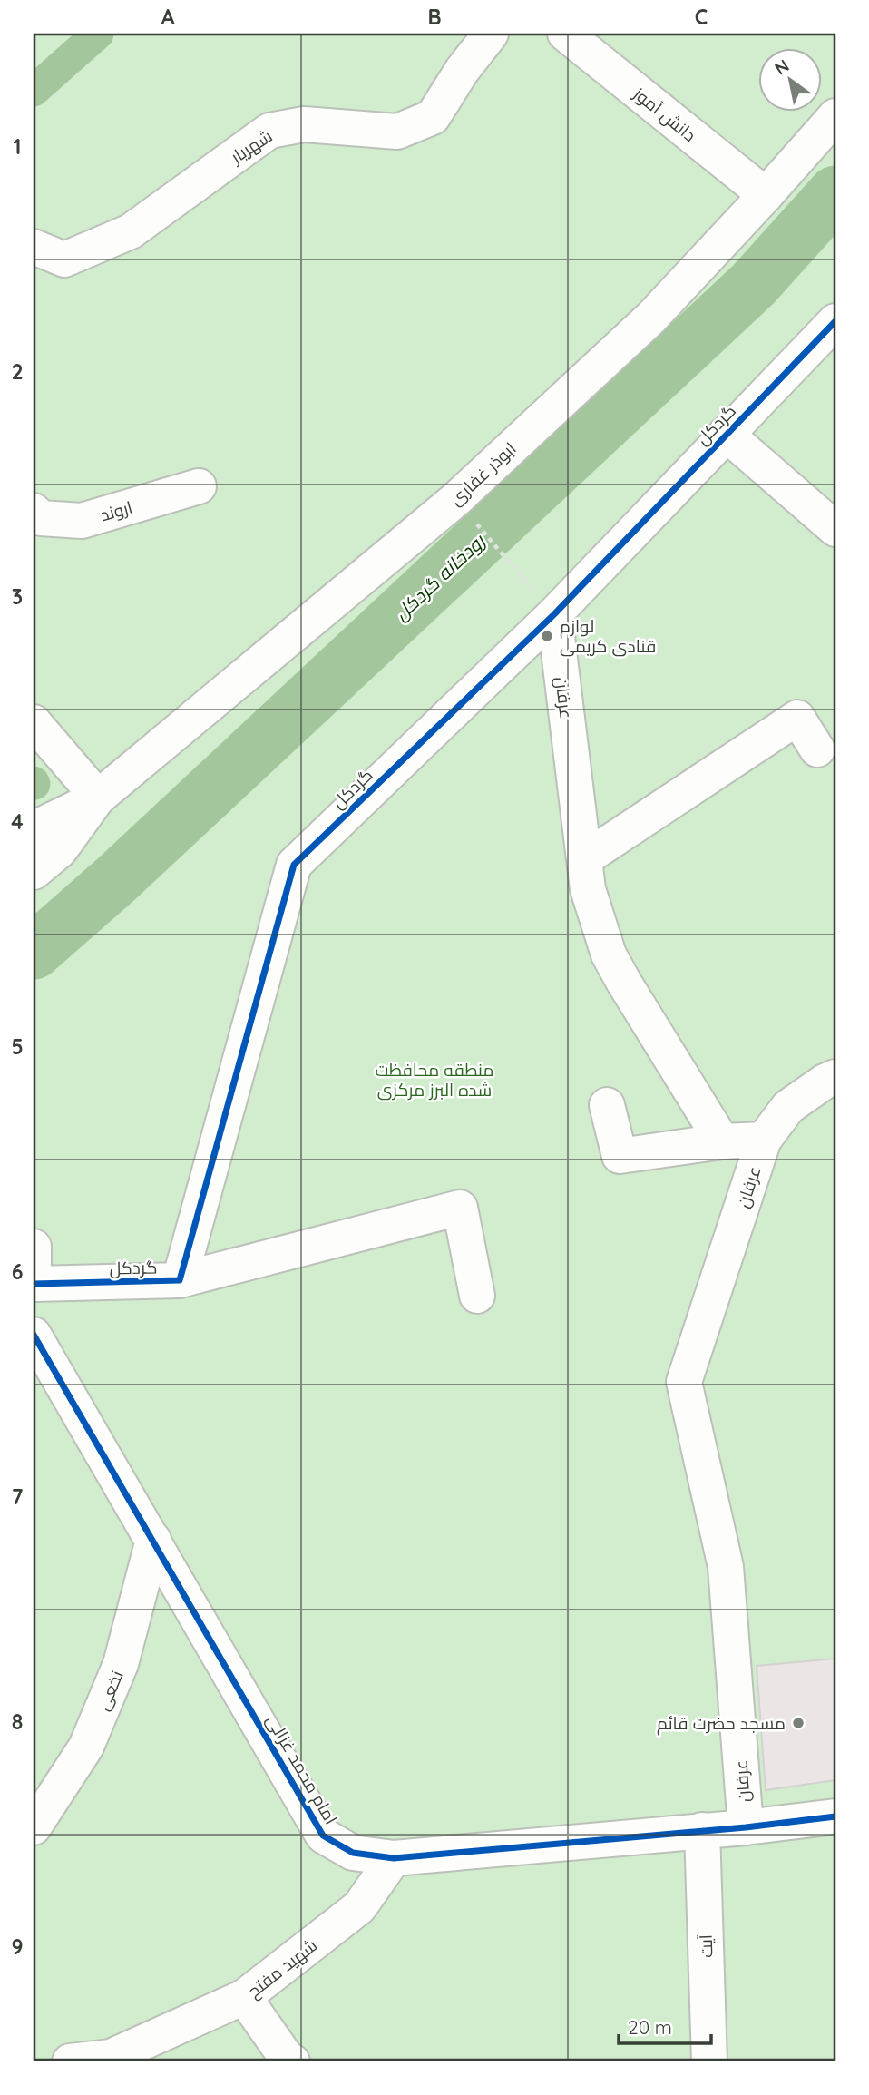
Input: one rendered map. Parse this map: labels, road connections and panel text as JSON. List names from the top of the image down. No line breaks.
{"streets":{"street":["دانش آموز","شهریار","گردکل","ابوذر غفاری","اروند","عرفان","نخعی","امام محمد غزالی","آیت","شهید مفتح"]},"crossings":[["دانش آموز","ابوذر غفاری"],["گردکل","عرفان"],["عرفان","امام محمد غزالی"],["نخعی","امام محمد غزالی"],["امام محمد غزالی","آیت"],["امام محمد غزالی","شهید مفتح"]],"water":["رودخانه گردکل"],"parks":["منطقه محافظت شده البرز مرکزی"],"places":["لوازم قنادی کریمی","مسجد حضرت قائم"],"scale_bar":"20 m","north":"top left","grid":{"columns":["A","B","C"],"rows":["1","2","3","4","5","6","7","8","9"]}}
